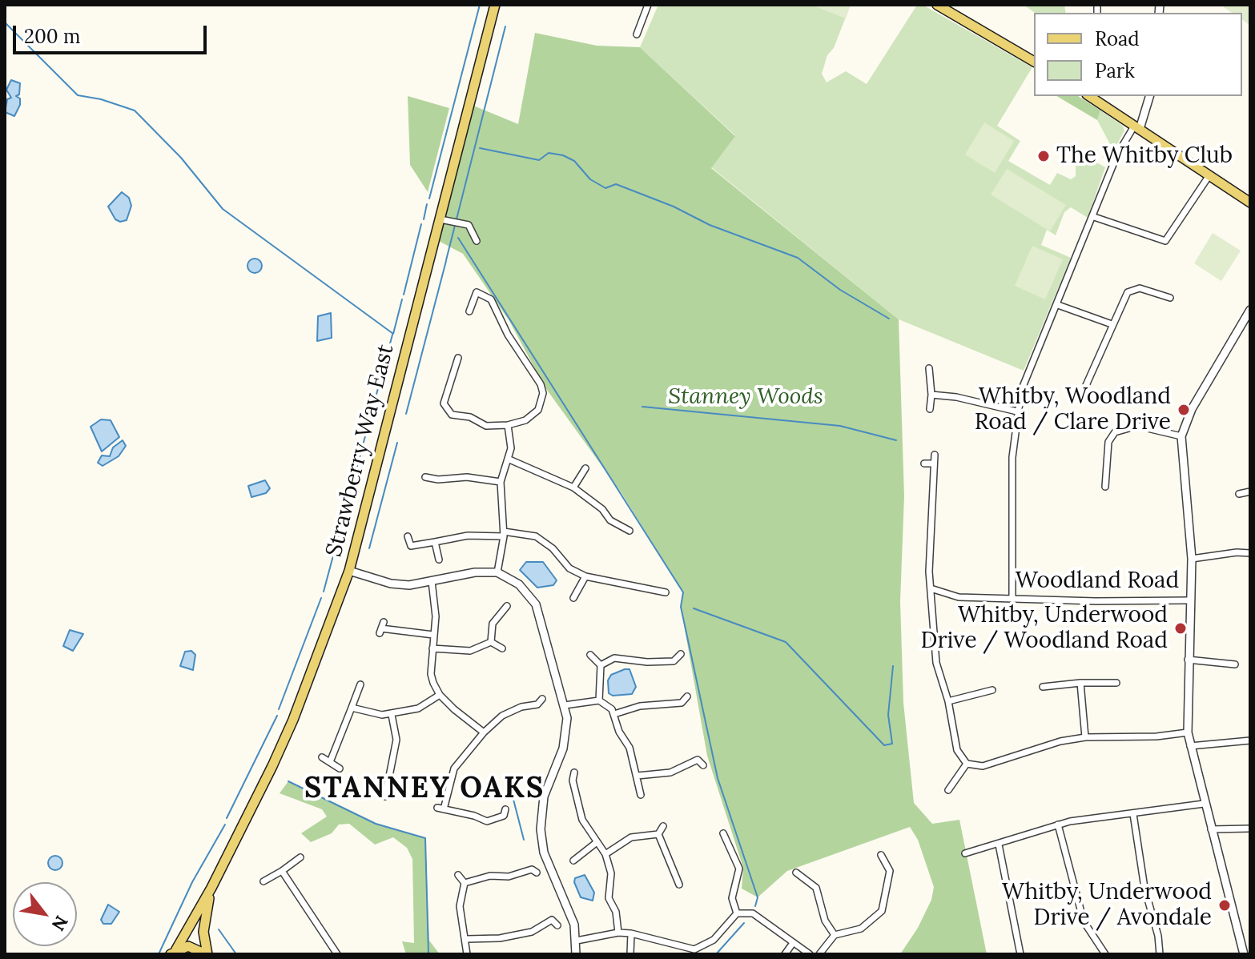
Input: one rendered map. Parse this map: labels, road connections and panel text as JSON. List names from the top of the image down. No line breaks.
{"streets":{"main road":["Strawberry Way East"],"street":["Woodland Road"]},"districts":["STANNEY OAKS"],"parks":["Stanney Woods"],"places":["The Whitby Club","Whitby, Woodland Road / Clare Drive","Whitby, Underwood Drive / Woodland Road","Whitby, Underwood Drive / Avondale"],"legend":["Road","Park"],"scale_bar":"200 m","north":"bottom right"}
